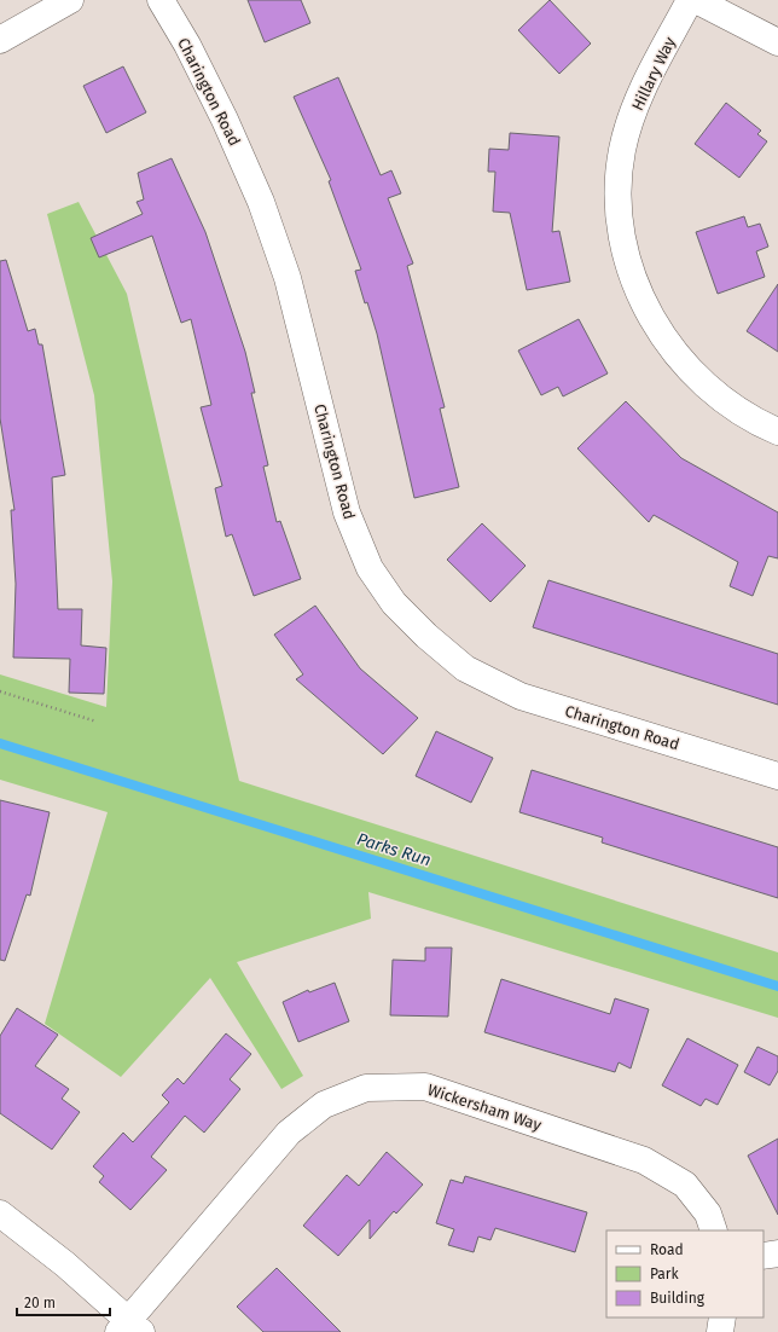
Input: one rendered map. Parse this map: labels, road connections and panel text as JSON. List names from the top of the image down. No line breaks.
{"streets":{"street":["Hillary Way","Charington Road","Wickersham Way"]},"water":["Parks Run"],"legend":["Road","Park","Building"],"scale_bar":"20 m"}
